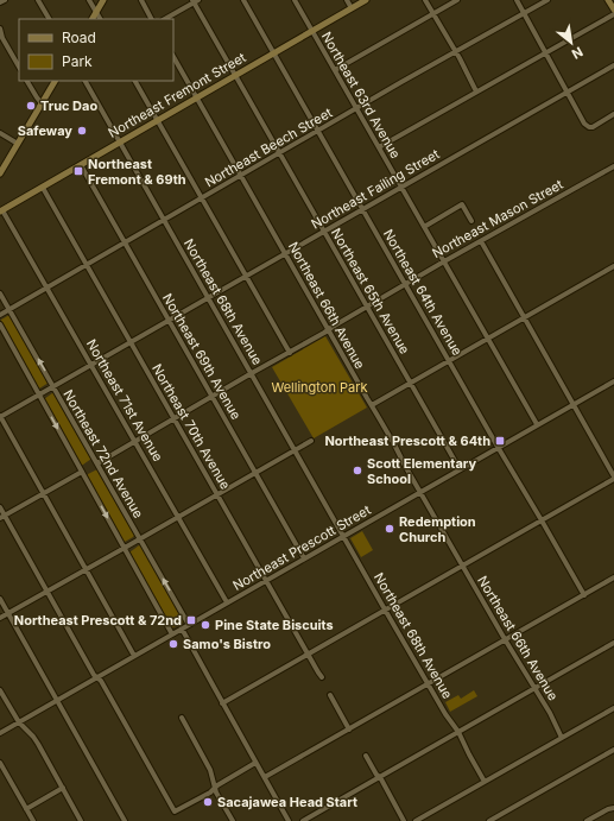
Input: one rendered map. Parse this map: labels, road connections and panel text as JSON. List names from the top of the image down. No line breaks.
{"streets":{"main road":["Northeast Fremont Street"],"street":["Northeast 63rd Avenue","Northeast Beech Street","Northeast Failing Street","Northeast Mason Street","Northeast 65th Avenue","Northeast 64th Avenue","Northeast 68th Avenue","Northeast 66th Avenue","Northeast 69th Avenue","Northeast 71st Avenue","Northeast 70th Avenue","Northeast 72nd Avenue","Northeast Prescott Street"]},"crossings":[["Northeast Fremont Street","Northeast 63rd Avenue"],["Northeast Fremont Street","Northeast 65th Avenue"],["Northeast Fremont Street","Northeast 64th Avenue"],["Northeast Fremont Street","Northeast 68th Avenue"],["Northeast Fremont Street","Northeast 66th Avenue"],["Northeast Fremont Street","Northeast 69th Avenue"],["Northeast Fremont Street","Northeast 71st Avenue"],["Northeast Fremont Street","Northeast 70th Avenue"],["Northeast 63rd Avenue","Northeast Beech Street"],["Northeast 63rd Avenue","Northeast Failing Street"],["Northeast 63rd Avenue","Northeast Mason Street"],["Northeast 63rd Avenue","Northeast Prescott Street"],["Northeast Beech Street","Northeast 65th Avenue"],["Northeast Beech Street","Northeast 64th Avenue"],["Northeast Beech Street","Northeast 68th Avenue"],["Northeast Beech Street","Northeast 66th Avenue"],["Northeast Beech Street","Northeast 69th Avenue"],["Northeast Beech Street","Northeast 71st Avenue"],["Northeast Beech Street","Northeast 70th Avenue"],["Northeast Beech Street","Northeast 72nd Avenue"],["Northeast Failing Street","Northeast 65th Avenue"],["Northeast Failing Street","Northeast 64th Avenue"],["Northeast Failing Street","Northeast 68th Avenue"],["Northeast Failing Street","Northeast 66th Avenue"],["Northeast Failing Street","Northeast 69th Avenue"],["Northeast Failing Street","Northeast 71st Avenue"],["Northeast Failing Street","Northeast 70th Avenue"],["Northeast Failing Street","Northeast 72nd Avenue"],["Northeast Mason Street","Northeast 65th Avenue"],["Northeast Mason Street","Northeast 64th Avenue"],["Northeast Mason Street","Northeast 68th Avenue"],["Northeast Mason Street","Northeast 66th Avenue"],["Northeast Mason Street","Northeast 69th Avenue"],["Northeast Mason Street","Northeast 71st Avenue"],["Northeast Mason Street","Northeast 70th Avenue"],["Northeast Mason Street","Northeast 72nd Avenue"],["Northeast 65th Avenue","Northeast Prescott Street"],["Northeast 64th Avenue","Northeast Prescott Street"],["Northeast 68th Avenue","Northeast Prescott Street"],["Northeast 66th Avenue","Northeast Prescott Street"],["Northeast 69th Avenue","Northeast Prescott Street"],["Northeast 71st Avenue","Northeast Prescott Street"],["Northeast 70th Avenue","Northeast Prescott Street"],["Northeast 72nd Avenue","Northeast Prescott Street"]],"parks":["Wellington Park"],"places":{"other":["Truc Dao","Safeway","Scott Elementary School","Redemption Church","Pine State Biscuits","Samo's Bistro","Sacajawea Head Start"],"transit":["Northeast Fremont & 69th","Northeast Prescott & 64th","Northeast Prescott & 72nd"]},"legend":["Road","Park"],"north":"bottom right"}
